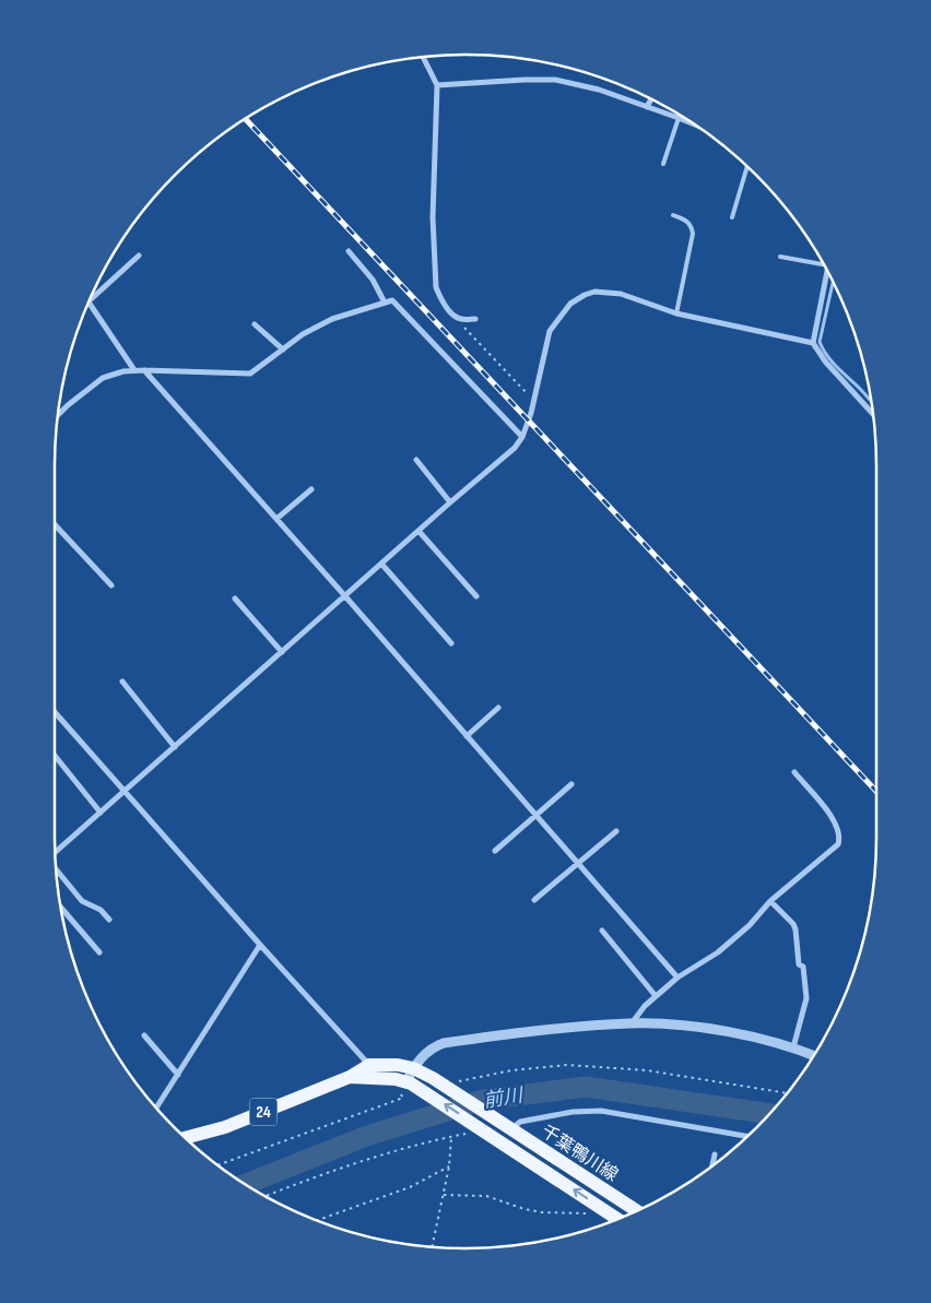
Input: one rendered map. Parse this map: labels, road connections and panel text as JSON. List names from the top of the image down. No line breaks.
{"streets":{"main road":["24","千葉鴨川線"]},"water":["前川"]}
